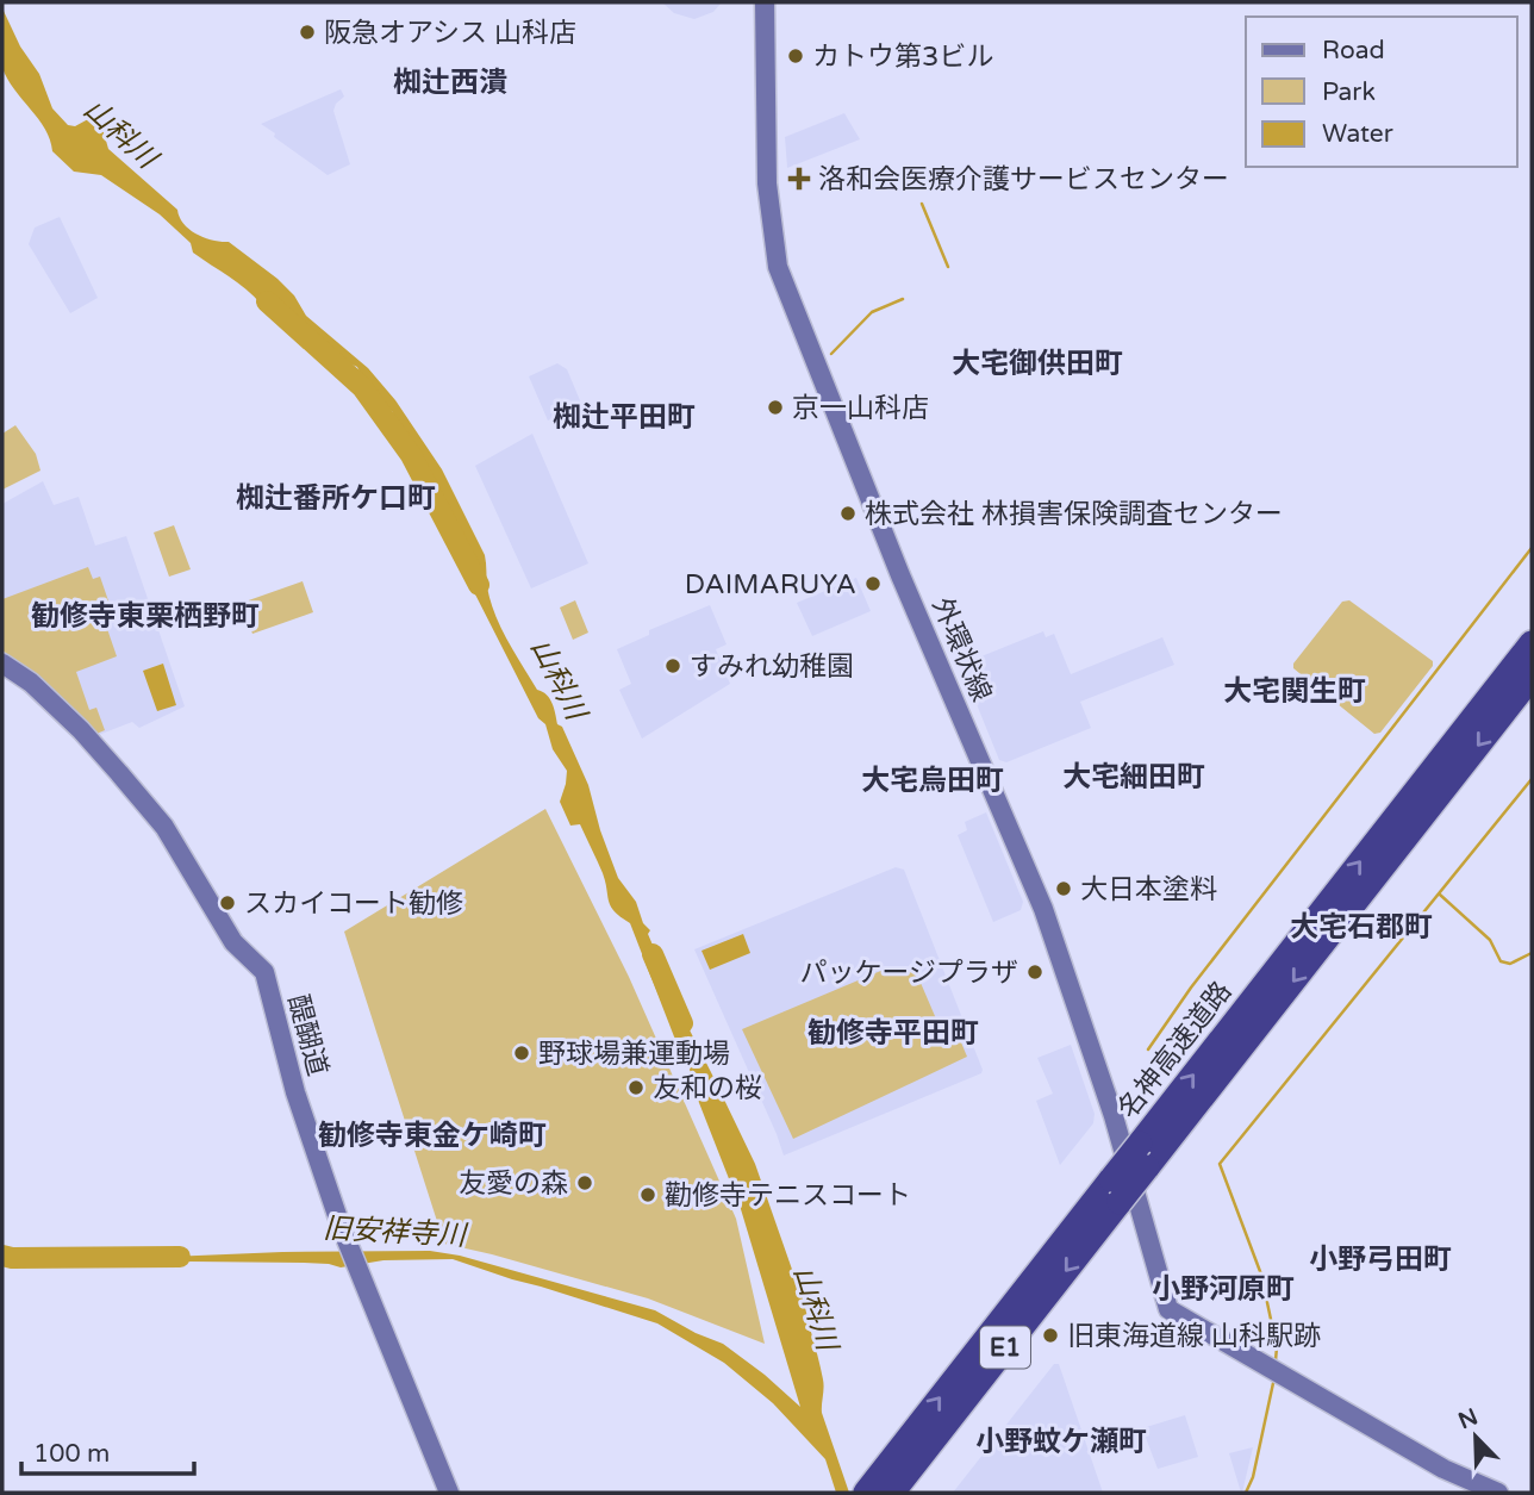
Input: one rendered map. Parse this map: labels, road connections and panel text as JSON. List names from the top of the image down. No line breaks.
{"streets":{"highway":["名神高速道路","E1"],"main road":["外環状線","醍醐道"]},"districts":["椥辻西潰","大宅御供田町","椥辻平田町","椥辻番所ケ口町","勧修寺東栗栖野町","大宅関生町","大宅細田町","大宅烏田町","大宅石郡町","勧修寺平田町","勧修寺東金ケ崎町","小野弓田町","小野河原町","小野蚊ケ瀬町"],"water":["山科川","旧安祥寺川"],"places":{"other":["阪急オアシス 山科店","カトウ第3ビル","京一山科店","株式会社 林損害保険調査センター","DAIMARUYA","すみれ幼稚園","大日本塗料","スカイコート勧修","パッケージプラザ","野球場兼運動場","友和の桜","友愛の森","勸修寺テニスコート","旧東海道線 山科駅跡"],"health":["洛和会医療介護サービスセンター"]},"legend":["Road","Park","Water"],"scale_bar":"100 m","north":"top left"}
